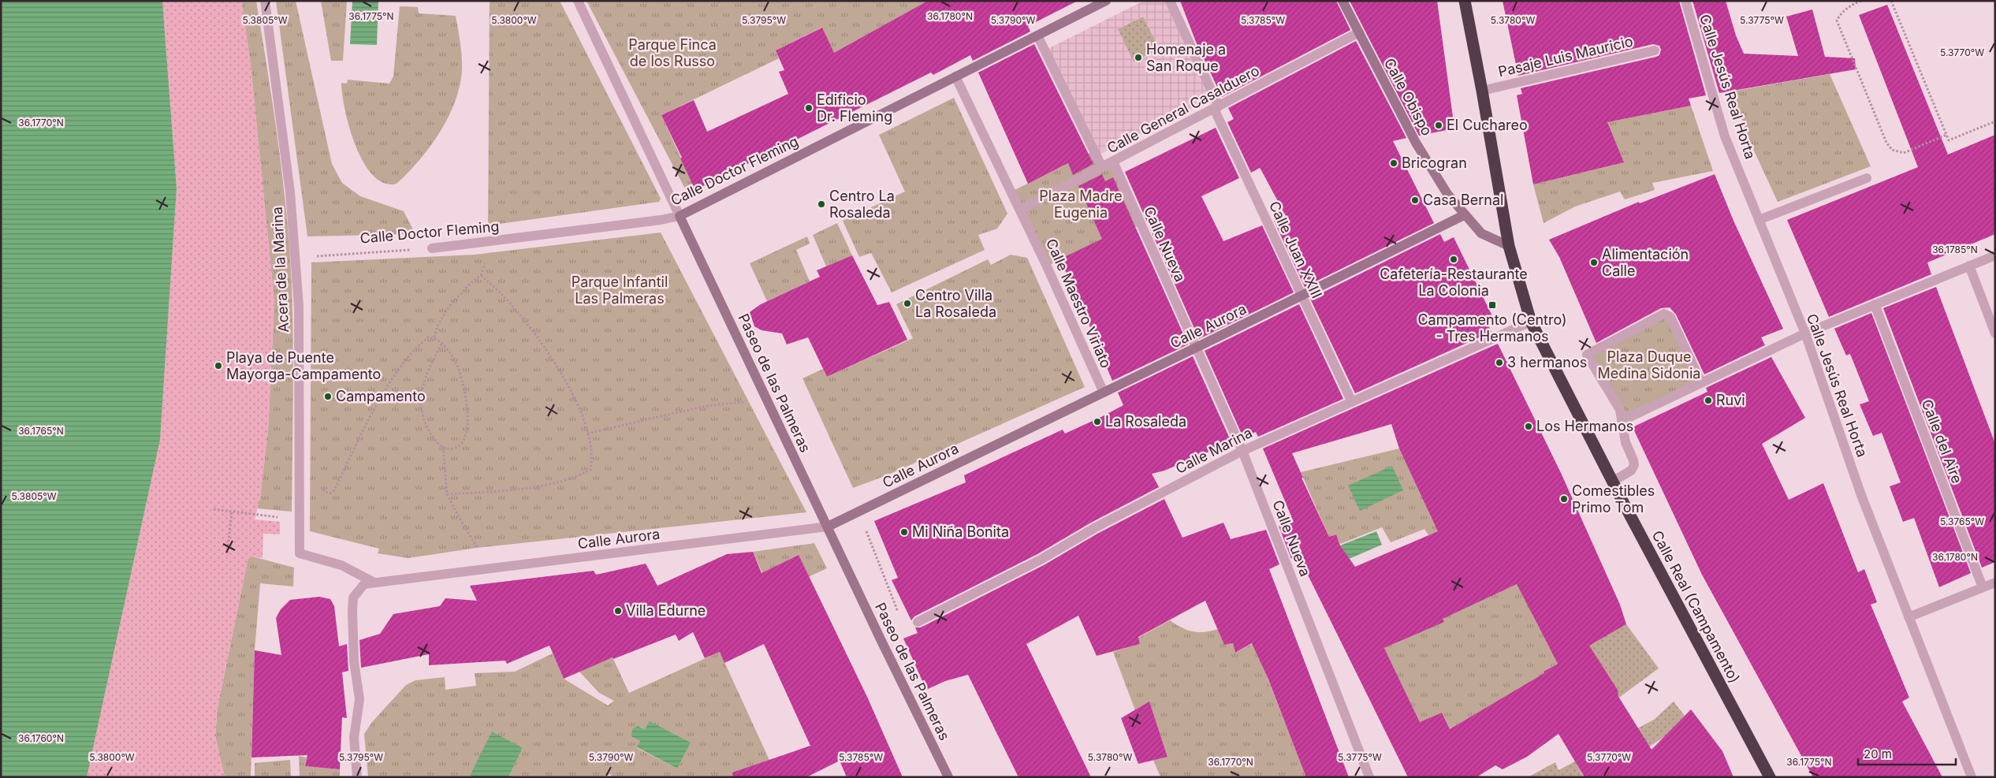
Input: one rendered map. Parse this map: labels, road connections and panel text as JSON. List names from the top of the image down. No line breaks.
{"streets":{"highway":["Calle Real (Campamento)"],"street":["Pasaje Luis Mauricio","Calle Jesús Real Horta","Calle Obispo","Calle General Casalduero","Calle Doctor Fleming","Calle Nueva","Calle Juan XXIII","Acera de la Marina","Calle Maestro Viriato","Calle Aurora","Paseo de las Palmeras","Calle del Aire","Calle Marina"]},"crossings":[["Pasaje Luis Mauricio","Calle Real (Campamento)"],["Calle Obispo","Calle General Casalduero"],["Calle Obispo","Calle Aurora"],["Calle Obispo","Calle Real (Campamento)"],["Calle General Casalduero","Calle Nueva"],["Calle General Casalduero","Calle Juan XXIII"],["Calle General Casalduero","Calle Maestro Viriato"],["Calle Doctor Fleming","Acera de la Marina"],["Calle Doctor Fleming","Calle Maestro Viriato"],["Calle Doctor Fleming","Paseo de las Palmeras"],["Calle Nueva","Calle Aurora"],["Calle Nueva","Calle Marina"],["Calle Juan XXIII","Calle Aurora"],["Calle Juan XXIII","Calle Marina"],["Acera de la Marina","Calle Aurora"],["Calle Maestro Viriato","Calle Aurora"],["Calle Aurora","Paseo de las Palmeras"],["Calle Marina","Calle Real (Campamento)"]],"parks":["Parque Finca de los Russo","Plaza Madre Eugenia","Parque Infantil Las Palmeras","Plaza Duque Medina Sidonia"],"places":{"other":["Homenaje a San Roque","Edificio Dr. Fleming","El Cuchareo","Bricogran","Casa Bernal","Centro La Rosaleda","Cafetería-Restaurante La Colonia","Alimentación Calle","Centro Villa La Rosaleda","3 hermanos","Playa de Puente Mayorga-Campamento","Campamento","Ruvi","La Rosaleda","Los Hermanos","Comestibles Primo Tom","Mi Niña Bonita","Villa Edurne"],"transit":["Campamento (Centro) - Tres Hermanos"]},"scale_bar":"20 m","coordinates":["36.1775°N","36.1780°N","5.3805°W","5.3800°W","5.3790°W","5.3785°W","5.3780°W","5.3775°W","5.3795°W","5.3770°W","36.1770°N","36.1785°N","36.1765°N","5.3765°W","36.1760°N"]}
